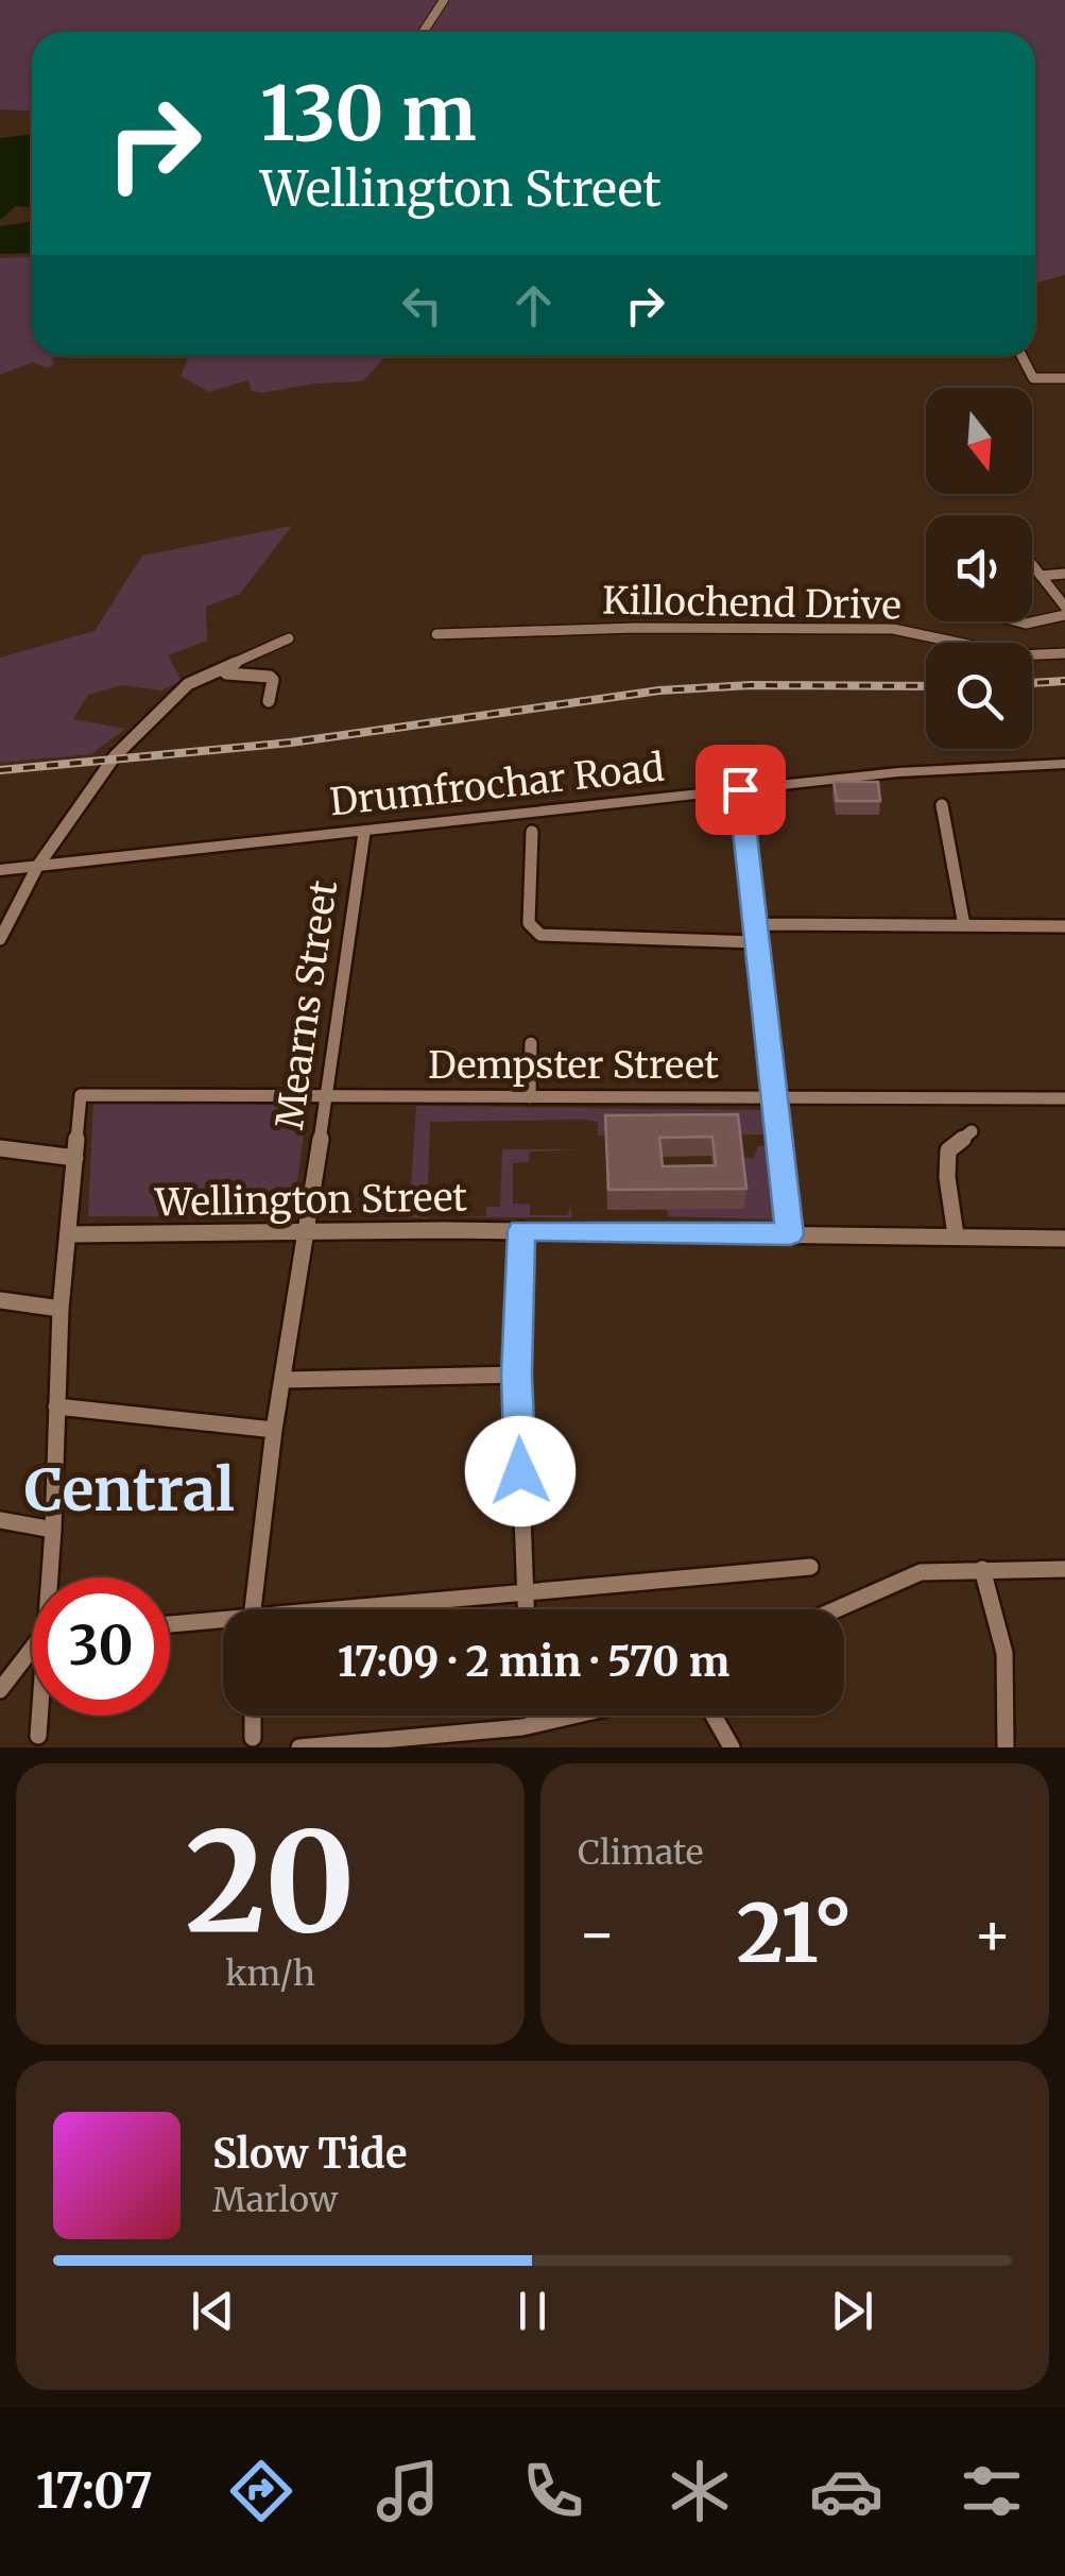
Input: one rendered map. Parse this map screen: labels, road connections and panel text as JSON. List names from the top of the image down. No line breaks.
{"streets":{"main road":["Drumfrochar Road"],"street":["Killochend Drive","Mearns Street","Dempster Street","Wellington Street"]},"crossings":[["Drumfrochar Road","Mearns Street"],["Mearns Street","Dempster Street"],["Mearns Street","Wellington Street"]],"districts":["Central"],"north":"bottom","page":{"turn":["130 m","Wellington Street"],"limit":"30","trip":"17:09 · 2 min · 570 m","tile":[["20","km/h"],"Climate"],"heat":["−","21°","+"],"song":["Slow Tide","Marlow"],"tabs":"17:07"}}
